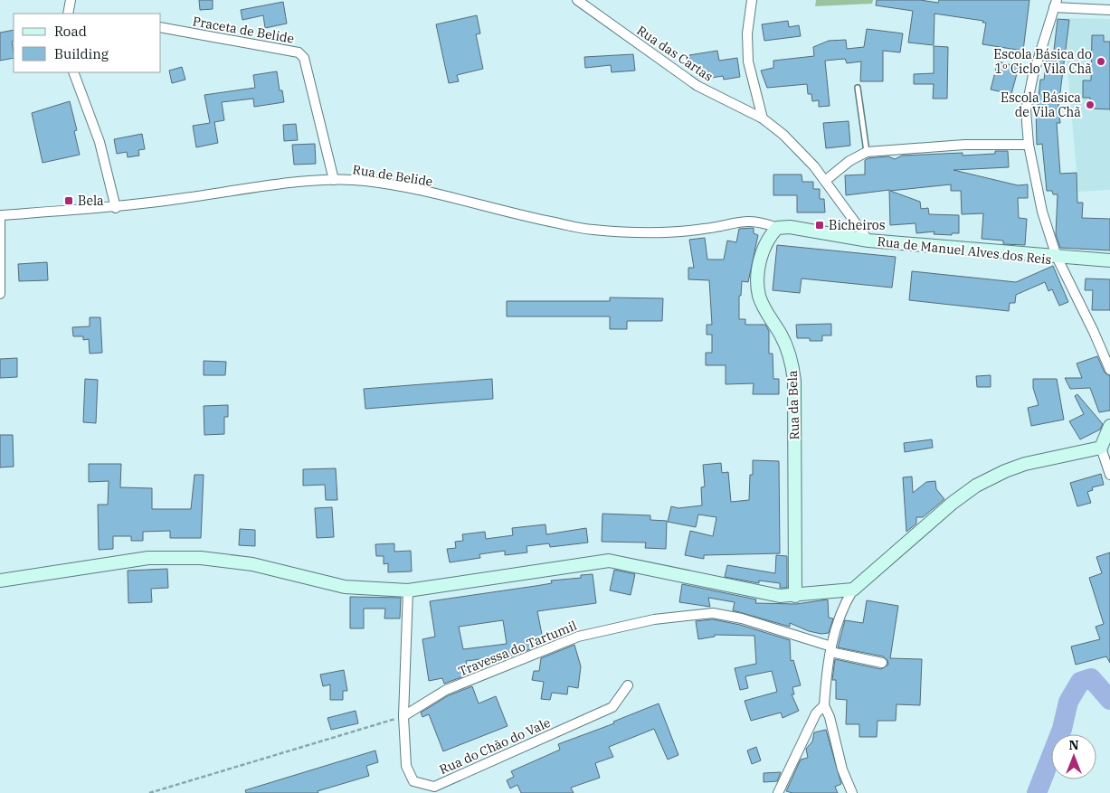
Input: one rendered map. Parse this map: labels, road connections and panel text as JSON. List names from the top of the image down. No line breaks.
{"streets":{"main road":["Rua de Manuel Alves dos Reis","Rua da Bela"],"street":["Praceta de Belide","Rua das Cartas","Rua de Belide","Travessa do Tartumil","Rua do Chão do Vale"]},"crossings":[["Praceta de Belide","Rua de Belide"],["Rua das Cartas","Rua de Manuel Alves dos Reis"],["Rua de Belide","Rua de Manuel Alves dos Reis"],["Rua de Belide","Rua da Bela"],["Rua de Manuel Alves dos Reis","Rua da Bela"],["Travessa do Tartumil","Rua do Chão do Vale"]],"places":{"other":["Escola Básica do 1º Ciclo Vila Chã","Escola Básica de Vila Chã"],"transit":["Bela","Bicheiros"]},"legend":["Road","Building"],"north":"top"}
